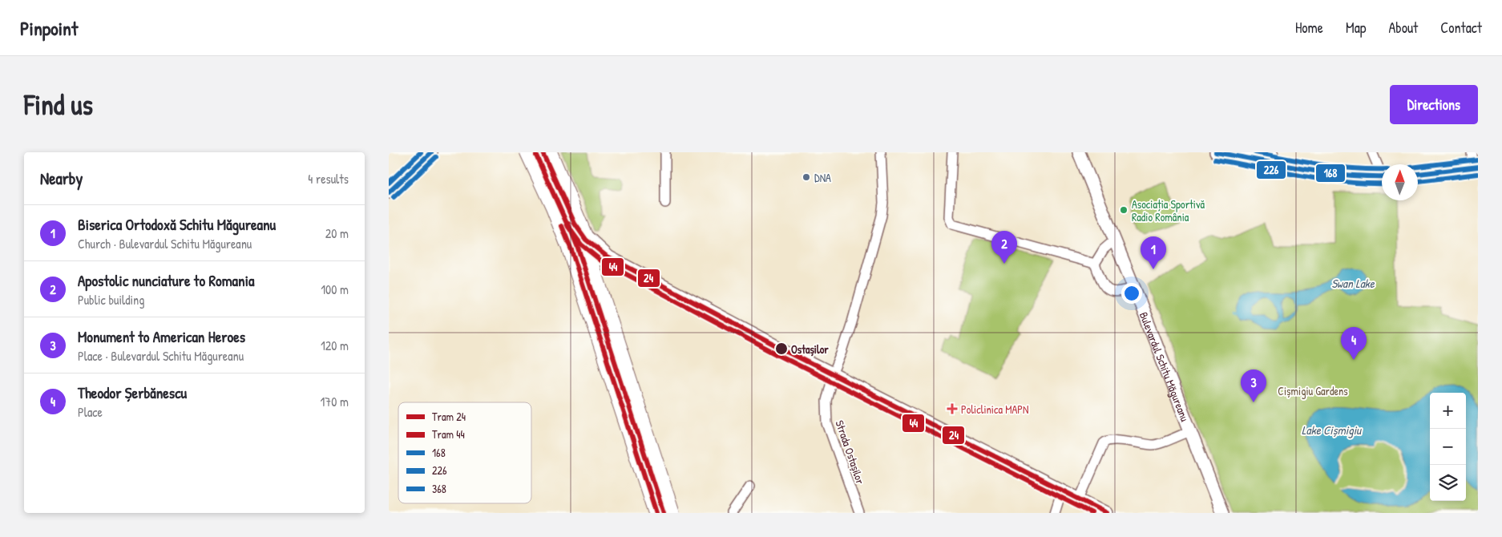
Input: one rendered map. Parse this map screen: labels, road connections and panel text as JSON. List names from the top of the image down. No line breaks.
{"streets":{"main road":["Bulevardul Schitu Măgureanu"],"street":["Strada Ostașilor"]},"water":["Swan Lake","Lake Cișmigiu"],"parks":["Cișmigiu Gardens"],"places":{"other":["DNA","Asociația Sportivă Radio România","Ostașilor"],"health":["Policlinica MAPN"]},"lines":["tram line 24","transit line 168","transit line 368","tram line 44","transit line 226"],"legend":["Tram 24","Tram 44","168","226","368"],"north":"top","page":{"header":"Pinpoint","nav":["Home","Map","About","Contact"],"buttons":"Directions","title":"Find us","heading":["Nearby","4 results"],"list":[{"mark":"1","name":"Biserica Ortodoxă Schitu Măgureanu","note":"Church · Bulevardul Schitu Măgureanu","value":"20 m"},{"mark":"2","name":"Apostolic nunciature to Romania","note":"Public building","value":"100 m"},{"mark":"3","name":"Monument to American Heroes","note":"Place · Bulevardul Schitu Măgureanu","value":"120 m"},{"mark":"4","name":"Theodor Șerbănescu","note":"Place","value":"170 m"}],"pins":["2","1","4","3"],"map_buttons":["+","−"]}}
